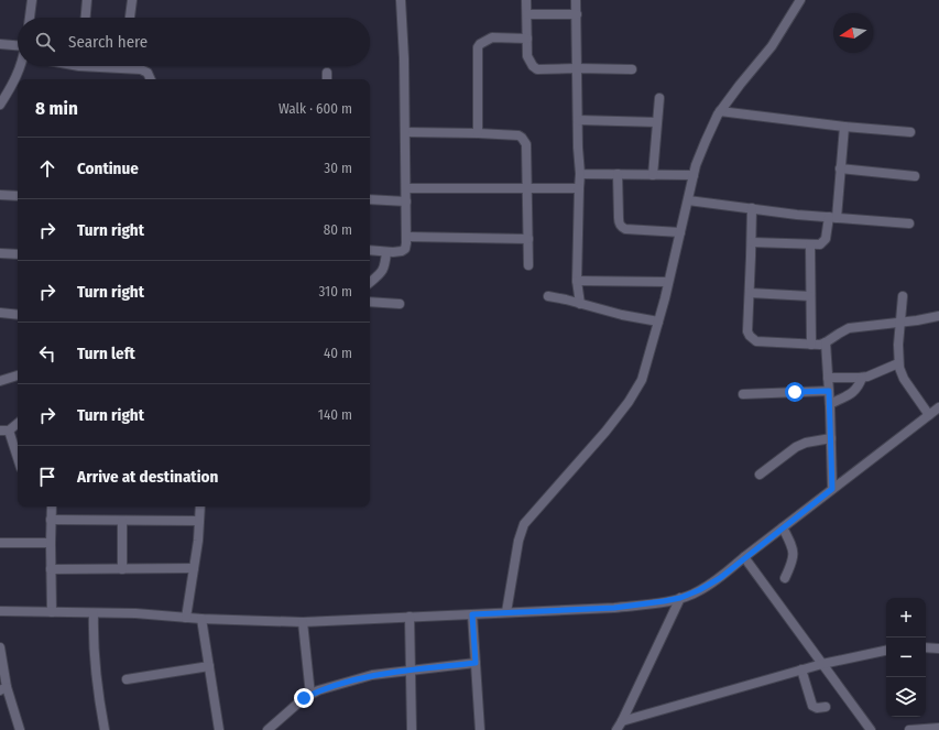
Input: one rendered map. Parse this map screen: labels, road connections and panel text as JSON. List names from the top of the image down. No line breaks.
{"north":"left","page":{"search":"Search here","heading":["8 min","Walk · 600 m"],"list":[["Continue","30 m"],["Turn right","80 m"],["Turn right","310 m"],["Turn left","40 m"],["Turn right","140 m"],"Arrive at destination"],"map_buttons":["+","−"]}}
